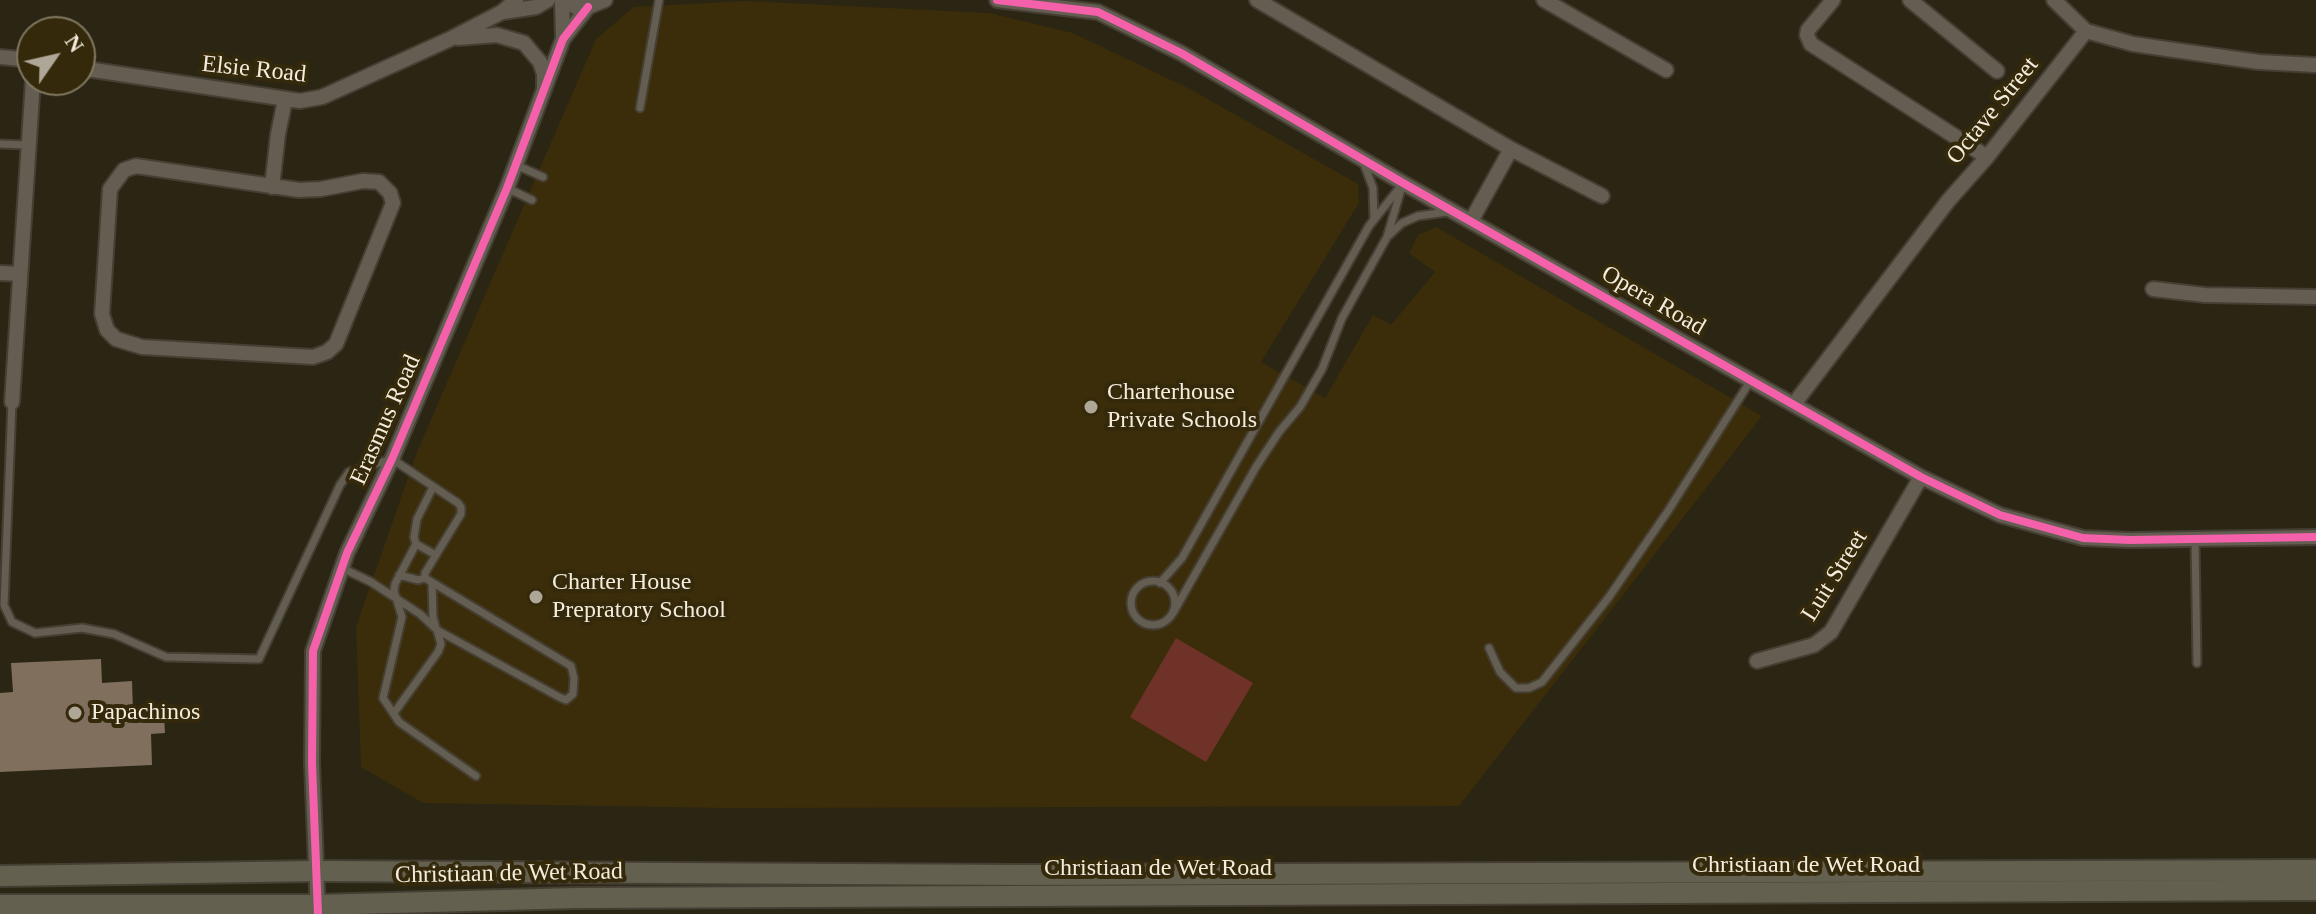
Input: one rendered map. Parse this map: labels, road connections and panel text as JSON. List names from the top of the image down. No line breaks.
{"streets":{"main road":["Christiaan de Wet Road"],"street":["Elsie Road","Octave Street","Opera Road","Erasmus Road","Luit Street"]},"crossings":[["Octave Street","Opera Road"],["Opera Road","Luit Street"],["Erasmus Road","Christiaan de Wet Road"]],"places":["Charterhouse Private Schools","Charter House Prepratory School","Papachinos"],"north":"top right"}
